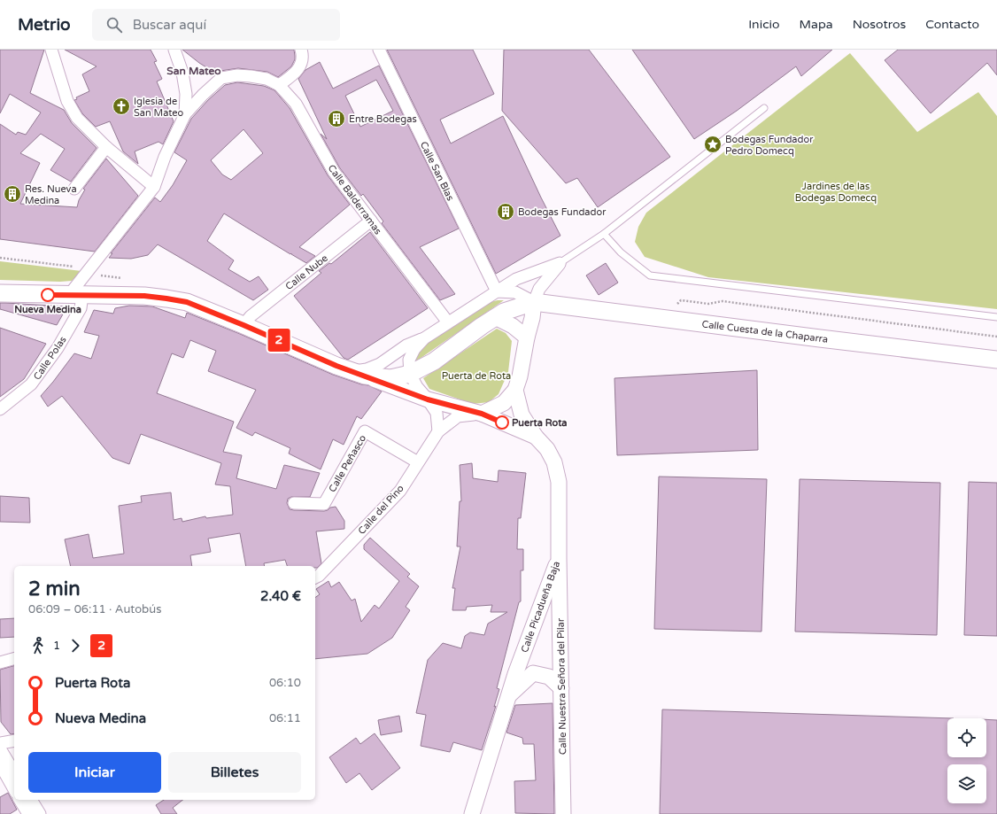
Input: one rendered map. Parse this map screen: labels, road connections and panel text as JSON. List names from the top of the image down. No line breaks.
{"streets":{"main road":["Calle Cuesta de la Chaparra"],"street":["Calle San Blas","Calle Balderramas","Calle Nube","Calle Polas","Calle Peñasco","Calle del Pino","Calle Picadueña Baja","Calle Nuestra Señora del Pilar"]},"crossings":[["Calle Balderramas","Calle Nube"],["Calle Peñasco","Calle del Pino"],["Calle Picadueña Baja","Calle Nuestra Señora del Pilar"]],"districts":["San Mateo"],"parks":["Jardines de las Bodegas Domecq","Puerta de Rota"],"places":{"church":["Iglesia de San Mateo"],"building":["Entre Bodegas","Res. Nueva Medina","Bodegas Fundador"],"place":["Bodegas Fundador Pedro Domecq"],"other":["Nueva Medina","Puerta Rota"]},"lines":["bus line 2"],"page":{"header":"Metrio","search":"Buscar aquí","nav":["Inicio","Mapa","Nosotros","Contacto"],"on_map":"2","heading":["2 min","06:09 – 06:11 · Autobús","2.40 €"],"legs":["1","2"],"list":[{"name":"Puerta Rota","value":"06:10"},{"name":"Nueva Medina","value":"06:11"}],"buttons":["Iniciar","Billetes"]}}
